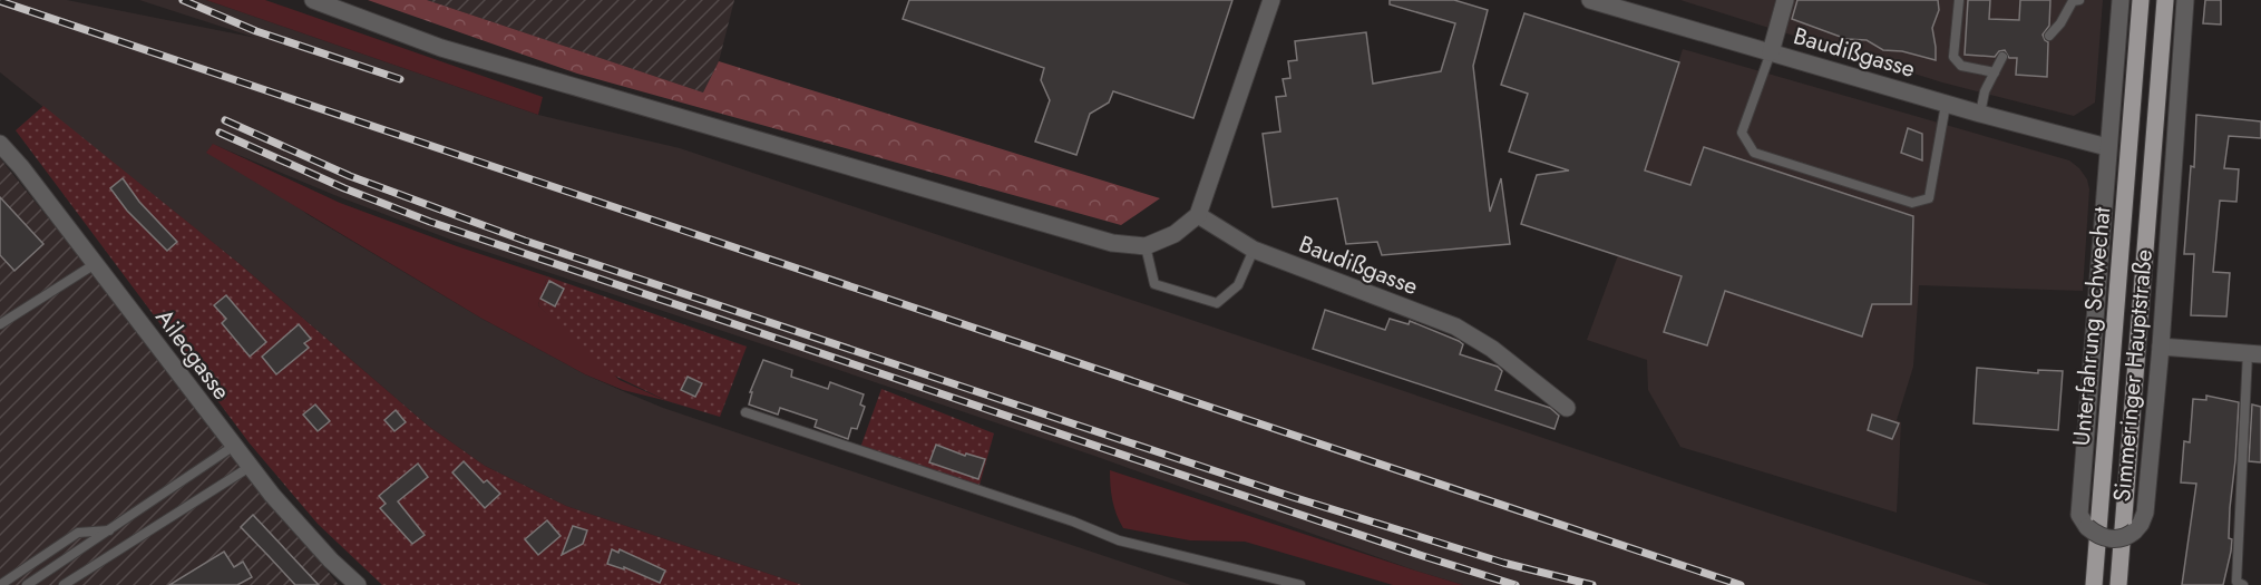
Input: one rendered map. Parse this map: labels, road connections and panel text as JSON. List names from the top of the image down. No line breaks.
{"streets":{"main road":["Unterfahrung Schwechat"],"street":["Baudißgasse","Ailecgasse","Simmeringer Hauptstraße"]},"crossings":[["Baudißgasse","Simmeringer Hauptstraße"]]}
